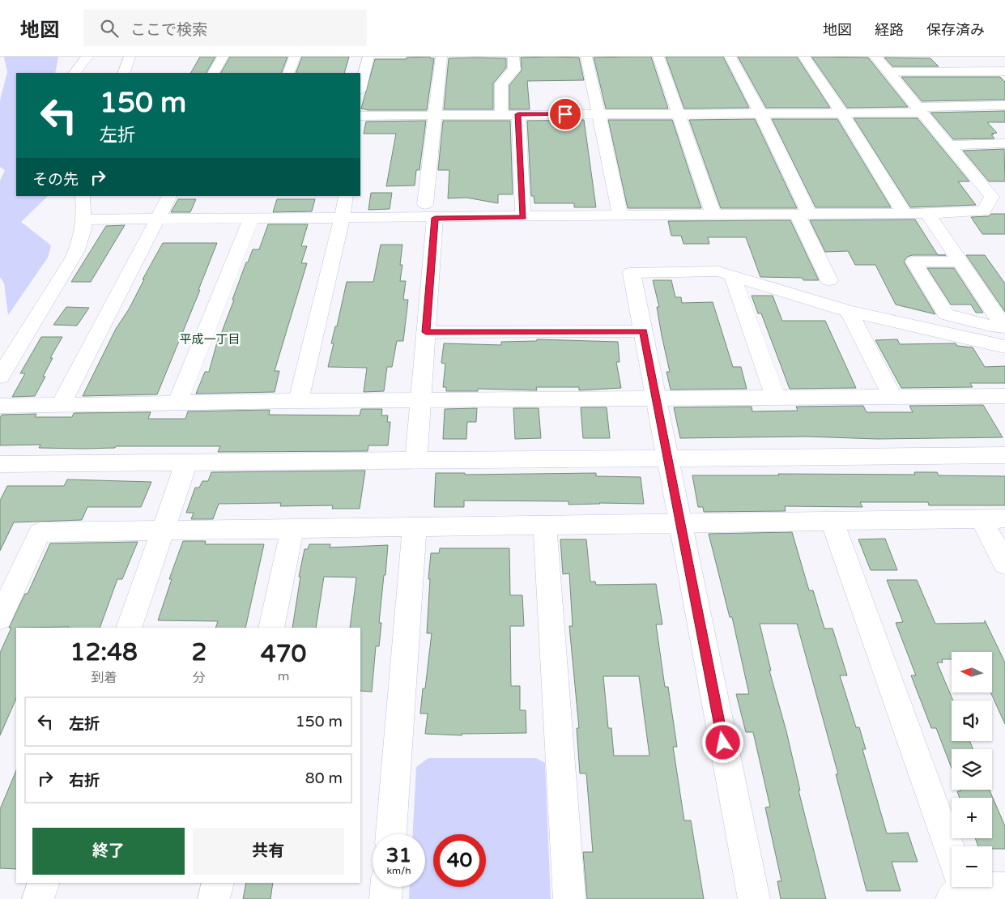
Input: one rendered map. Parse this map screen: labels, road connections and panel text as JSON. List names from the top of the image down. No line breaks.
{"districts":["平成一丁目"],"north":"left","page":{"header":"地図","search":"ここで検索","nav":["地図","経路","保存済み"],"turn":["150 m","左折"],"then":"その先","eta":["12:48","到着","2","分","470","m"],"map_buttons":["+","−"],"list":[{"name":"左折","value":"150 m"},{"name":"右折","value":"80 m"}],"buttons":["終了","共有"],"speed":"31 km/h","limit":"40"}}
